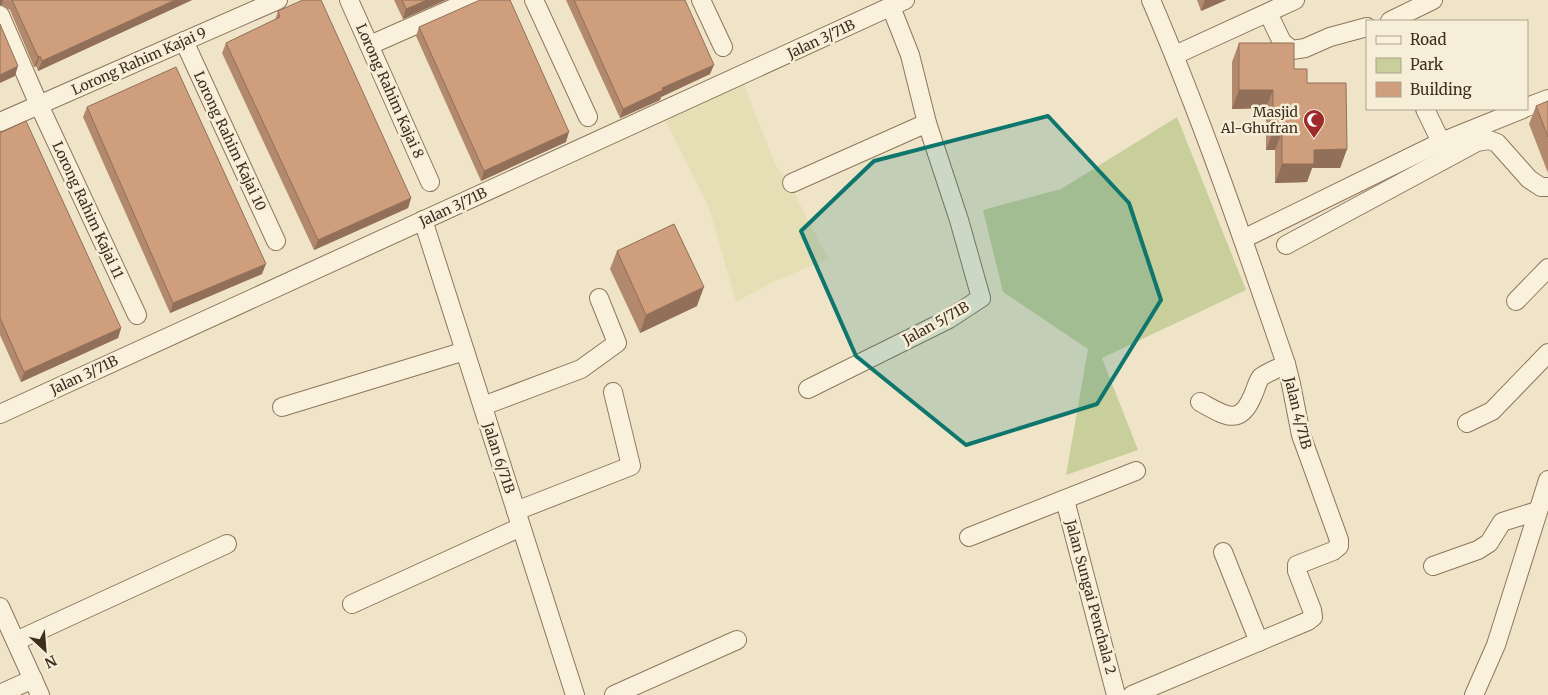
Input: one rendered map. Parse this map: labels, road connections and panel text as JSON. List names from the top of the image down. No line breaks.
{"streets":{"street":["Jalan 3/71B","Lorong Rahim Kajai 9","Lorong Rahim Kajai 8","Lorong Rahim Kajai 10","Lorong Rahim Kajai 11","Jalan 5/71B","Jalan 4/71B","Jalan 6/71B","Jalan Sungai Penchala 2"]},"crossings":[["Jalan 3/71B","Jalan 5/71B"],["Jalan 3/71B","Jalan 6/71B"],["Lorong Rahim Kajai 9","Lorong Rahim Kajai 10"],["Lorong Rahim Kajai 9","Lorong Rahim Kajai 11"]],"places":{"mosque":["Masjid Al-Ghufran"]},"legend":["Road","Park","Building"],"north":"bottom right"}
